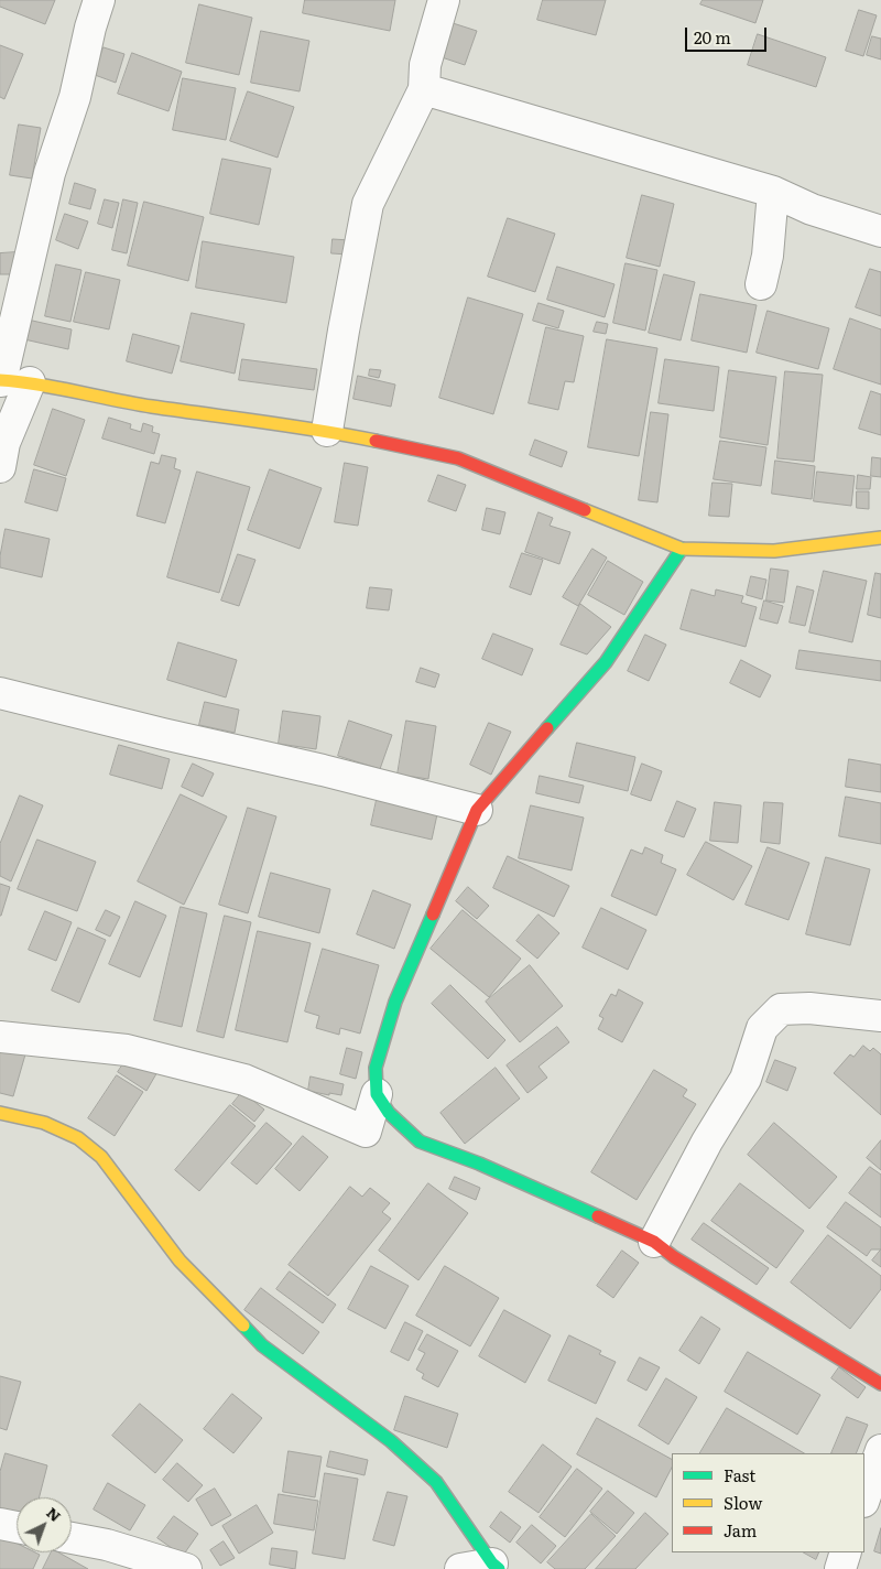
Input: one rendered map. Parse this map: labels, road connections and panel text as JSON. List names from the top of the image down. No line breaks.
{"legend":["Fast","Slow","Jam"],"scale_bar":"20 m","north":"top right"}
